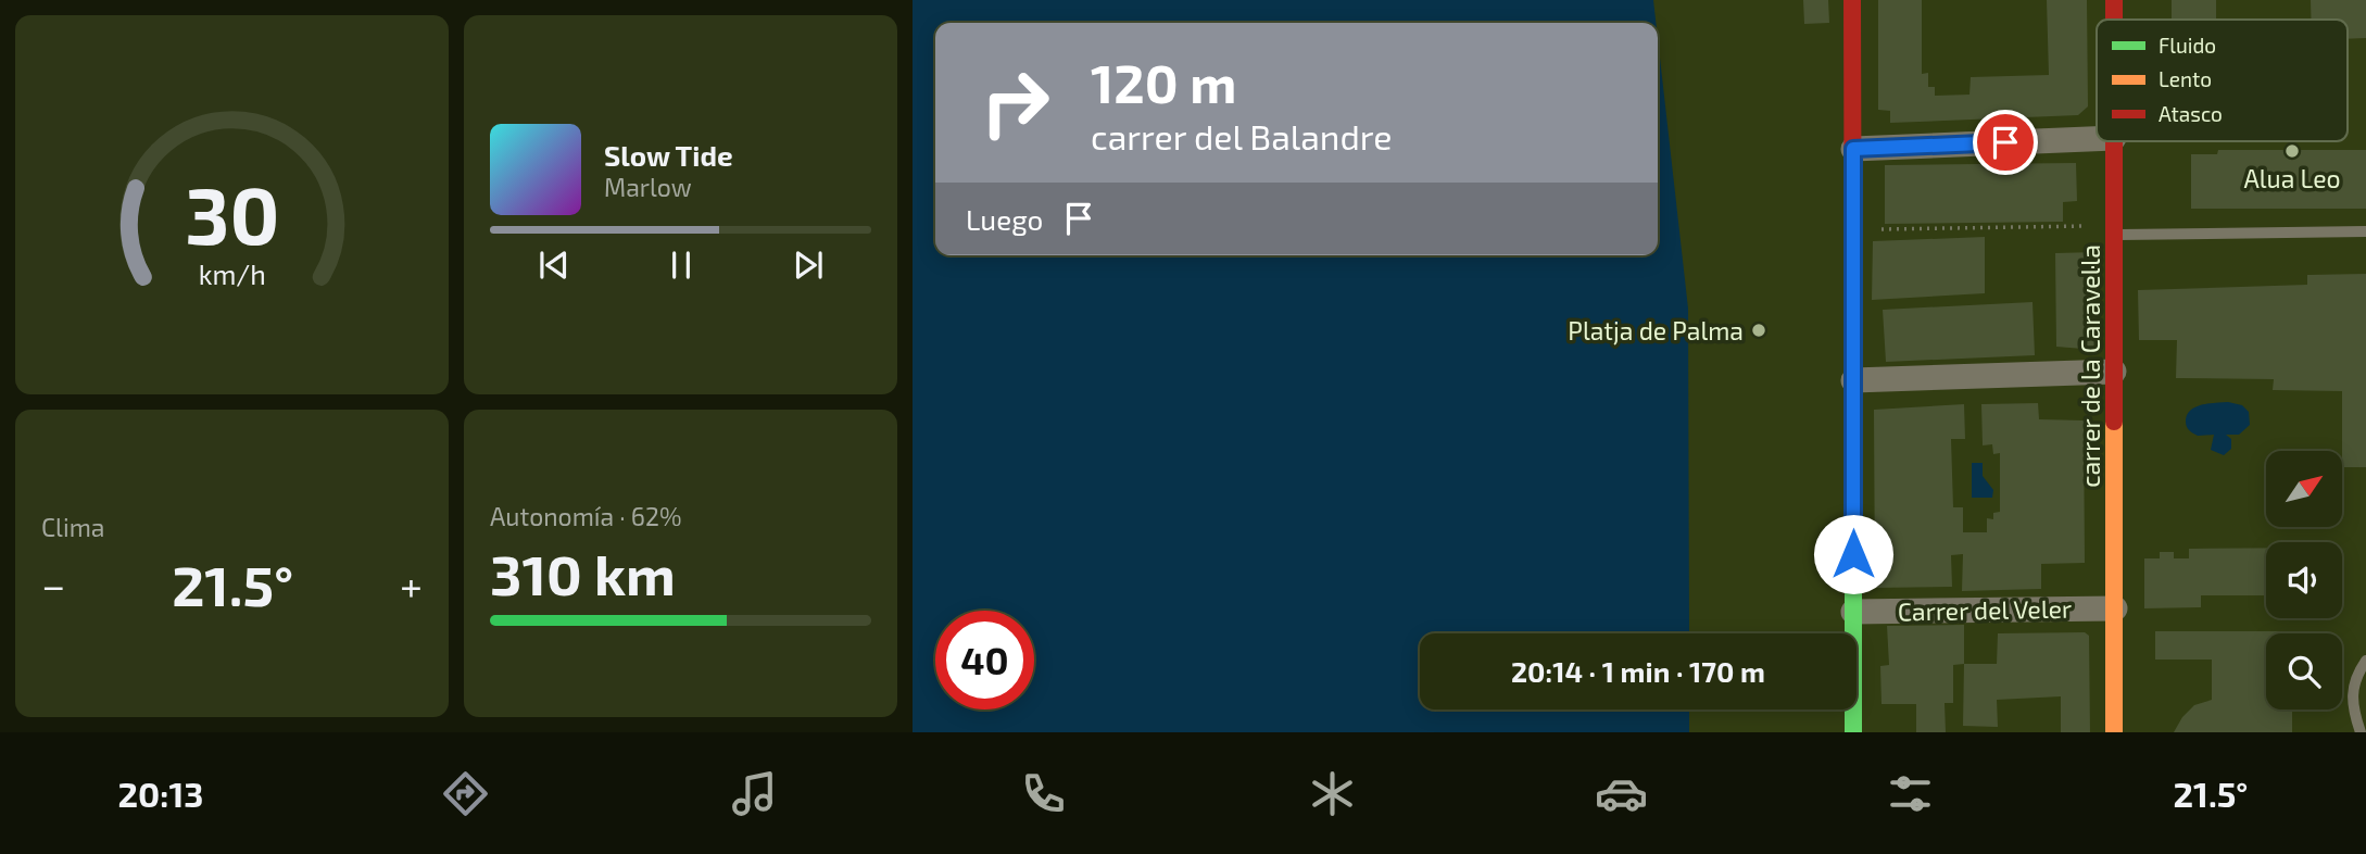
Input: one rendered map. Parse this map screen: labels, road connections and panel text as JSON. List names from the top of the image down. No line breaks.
{"streets":{"street":["carrer de la Caravel·la","Carrer del Veler"]},"crossings":[["carrer de la Caravel·la","Carrer del Veler"]],"places":["Alua Leo","Platja de Palma"],"legend":["Fluido","Lento","Atasco"],"north":"top right","page":{"turn":["120 m","carrer del Balandre"],"song":["Slow Tide","Marlow"],"then":"Luego","tile":["Clima",["Autonomía · 62%","310 km"]],"heat":["−","21.5°","+"],"limit":"40","trip":"20:14 · 1 min · 170 m","tabs":["20:13","21.5°"],"gauge":["30","km/h"]}}
